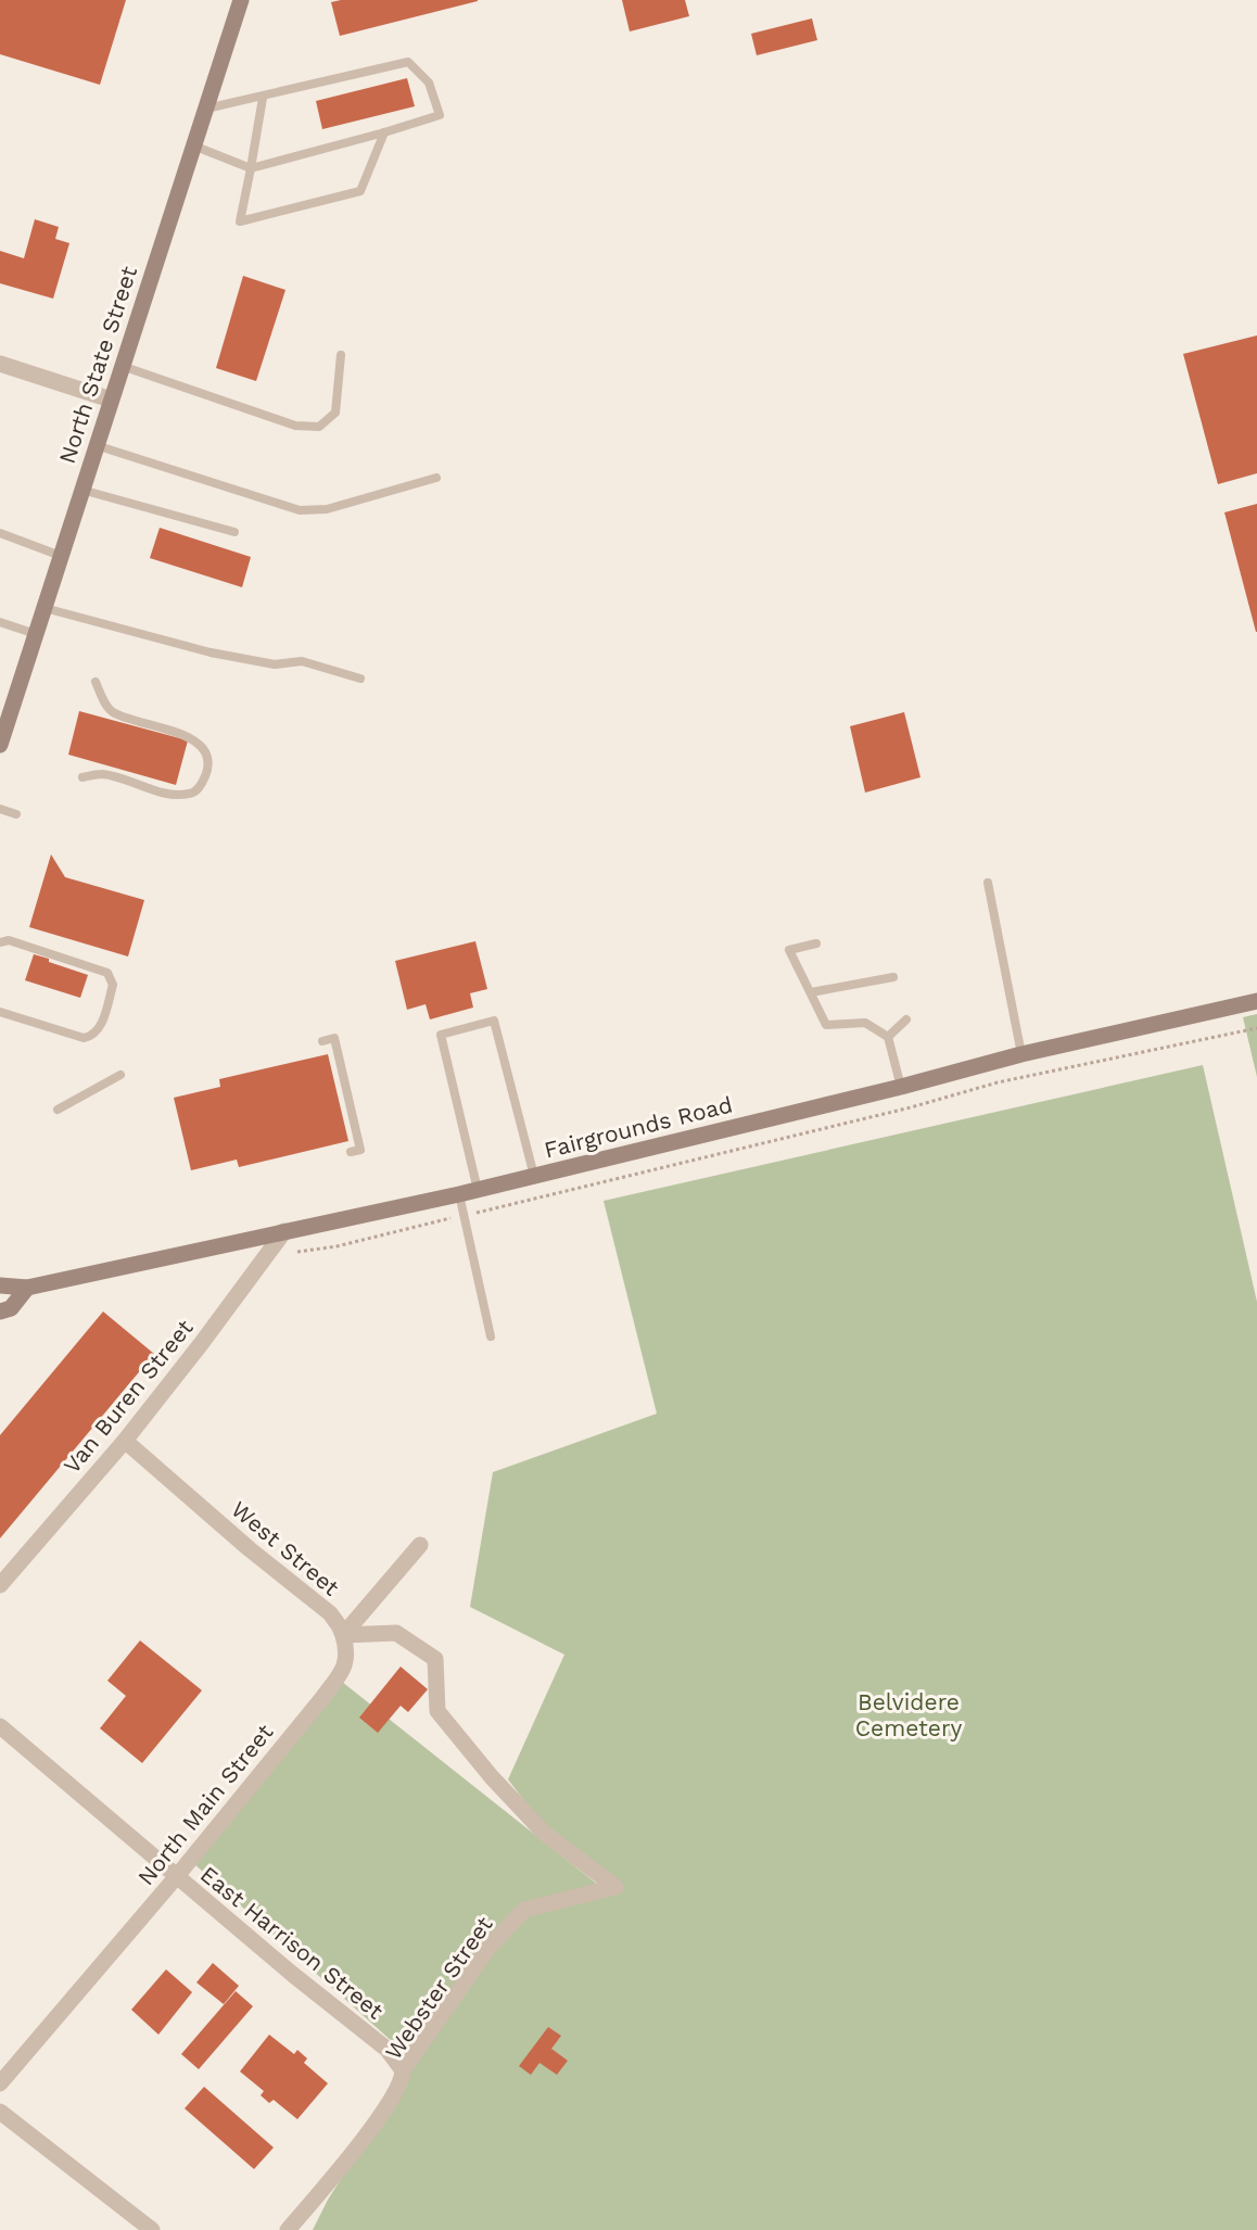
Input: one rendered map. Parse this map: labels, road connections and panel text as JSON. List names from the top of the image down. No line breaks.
{"streets":{"main road":["North State Street","Fairgrounds Road"],"street":["Van Buren Street","West Street","North Main Street","East Harrison Street","Webster Street"]},"crossings":[["Fairgrounds Road","Van Buren Street"],["Van Buren Street","West Street"],["West Street","North Main Street"],["West Street","Webster Street"],["North Main Street","East Harrison Street"],["North Main Street","Webster Street"],["East Harrison Street","Webster Street"]],"parks":["Belvidere Cemetery"]}
